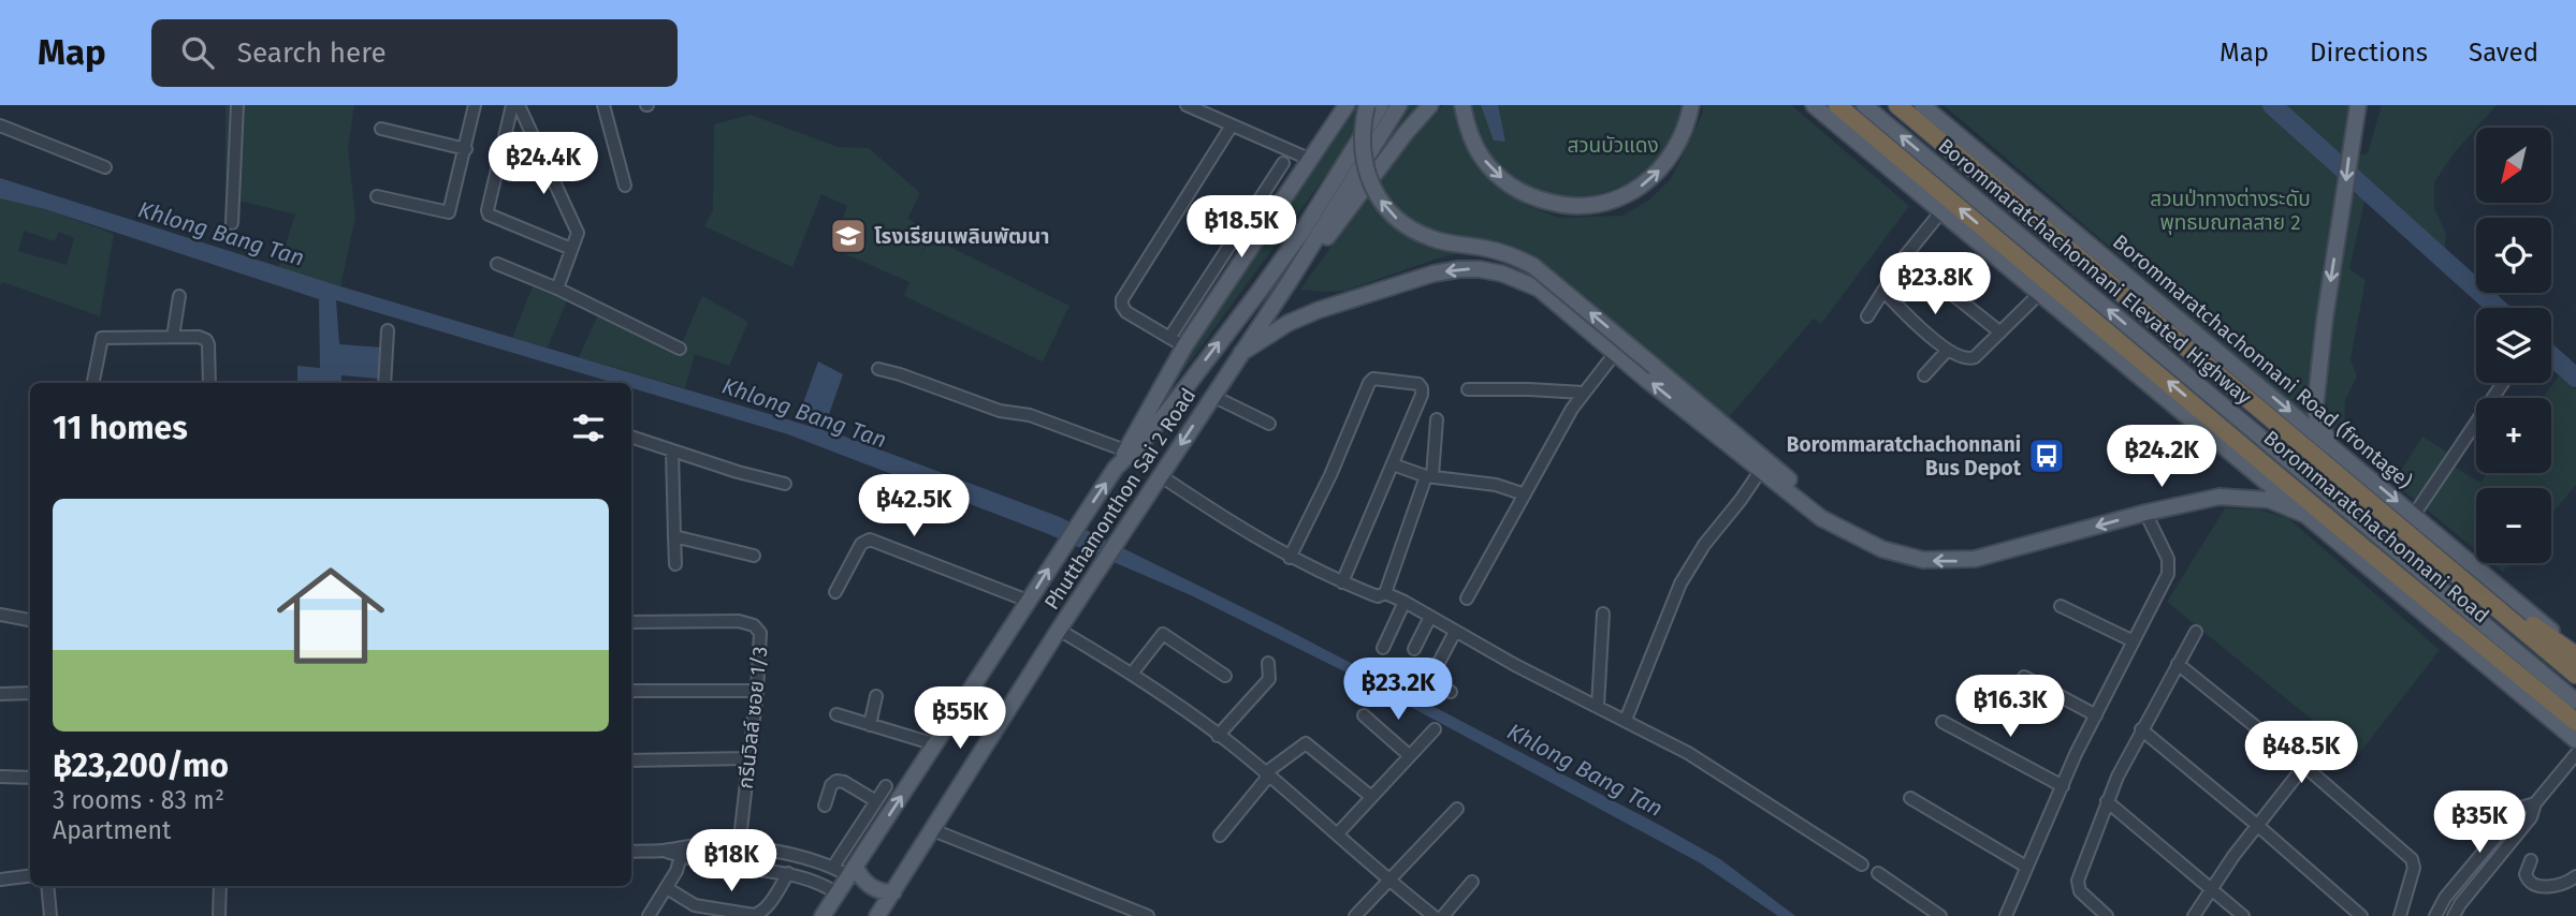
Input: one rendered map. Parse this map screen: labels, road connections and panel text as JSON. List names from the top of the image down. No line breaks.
{"streets":{"highway":["Borommaratchachonnani Road"],"main road":["Borommaratchachonnani Elevated Highway","Borommaratchachonnani Road (frontage)","Phutthamonthon Sai 2 Road"],"street":["กรีนวิลล์ ซอย 1/3"]},"water":["Khlong Bang Tan"],"parks":["สวนบัวแดง","สวนป่าทางต่างระดับ พุทธมณฑลสาย 2"],"places":{"school or university":["โรงเรียนเพลินพัฒนา"],"bus stop":["Borommaratchachonnani Bus Depot"]},"north":"bottom left","page":{"header":"Map","search":"Search here","nav":["Map","Directions","Saved"],"map_buttons":["+","−"],"price":["฿24.4K","฿18.5K","฿23.8K","฿24.2K","฿42.5K","฿23.2K","฿16.3K","฿55K","฿48.5K","฿35K","฿18K"],"heading":"11 homes","list":[{"name":"฿23,200/mo","note":"3 rooms · 83 m² · Apartment"}]}}
